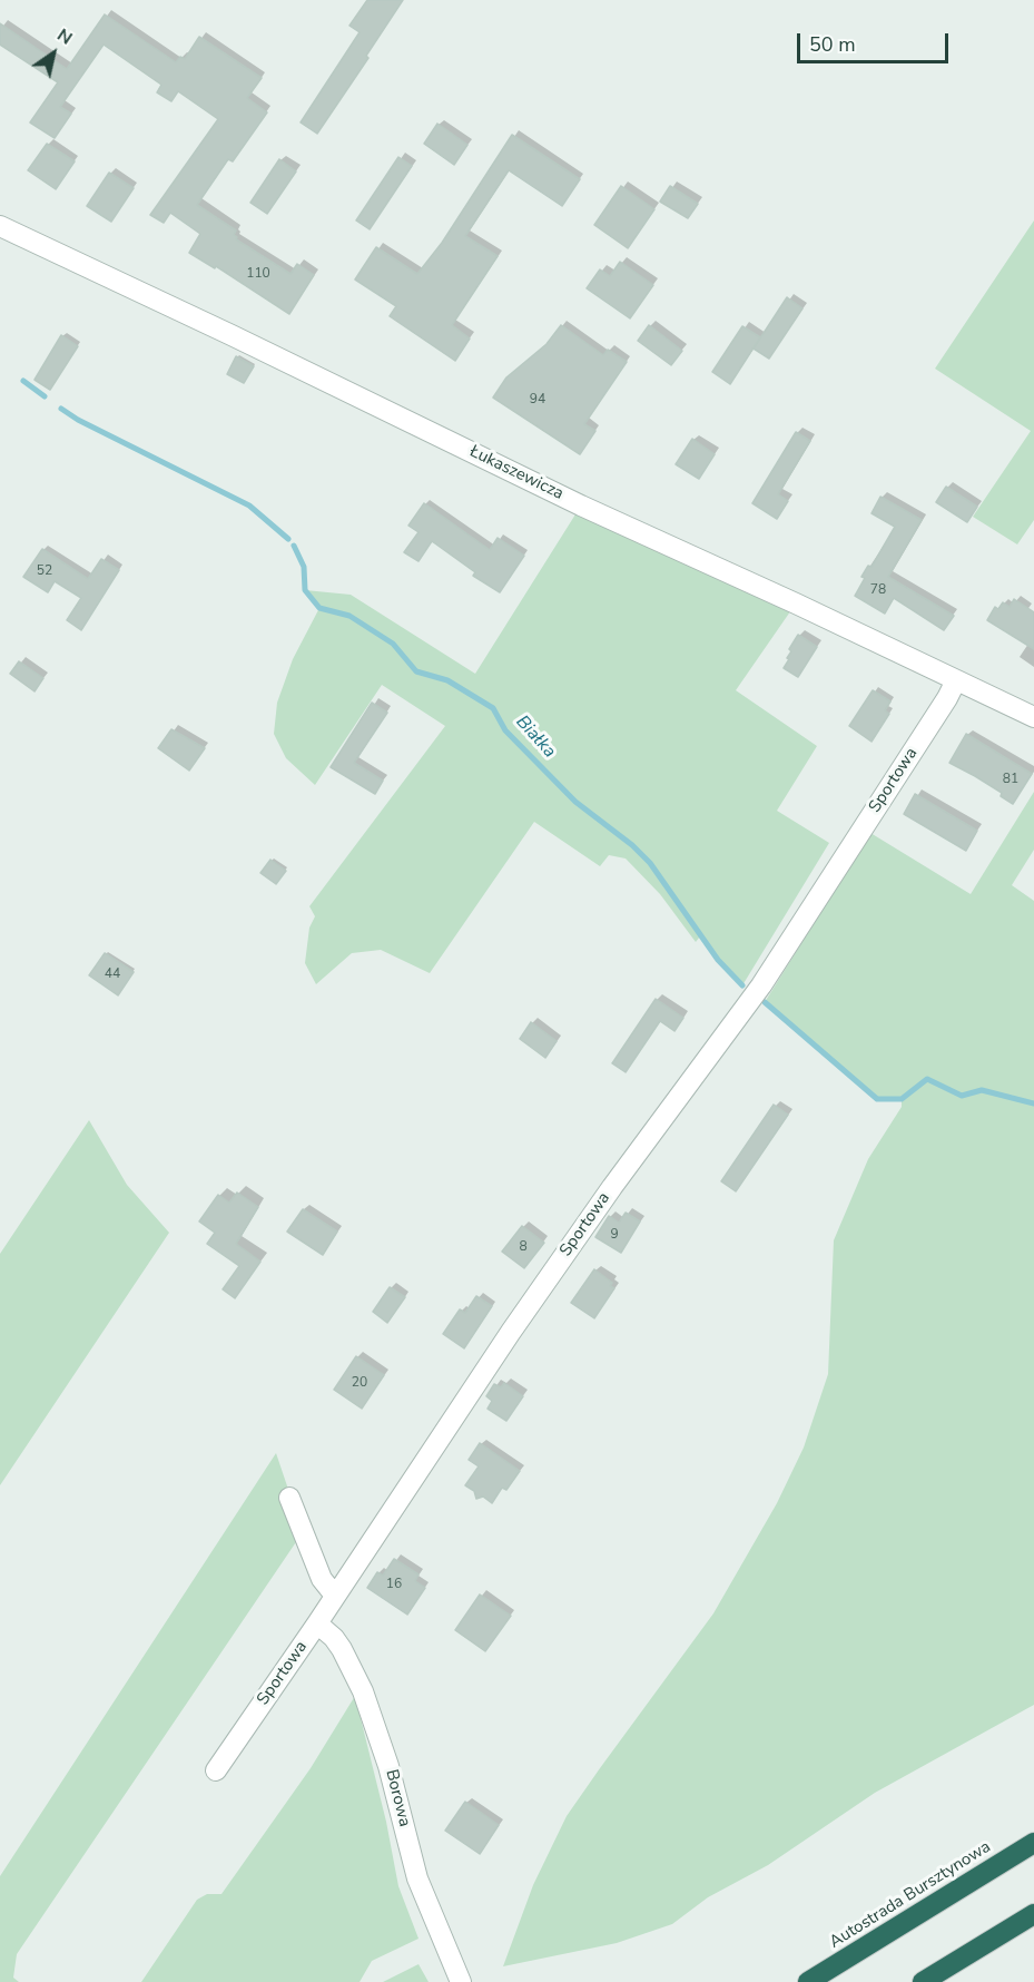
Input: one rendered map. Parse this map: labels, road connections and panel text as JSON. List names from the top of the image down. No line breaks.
{"streets":{"highway":["Autostrada Bursztynowa"],"street":["Łukaszewicza","Sportowa","Borowa"]},"crossings":[["Łukaszewicza","Sportowa"],["Sportowa","Borowa"]],"water":["Białka"],"house_numbers":["110","94","52","78","81","44","9","8","20","16"],"scale_bar":"50 m","north":"top right"}
